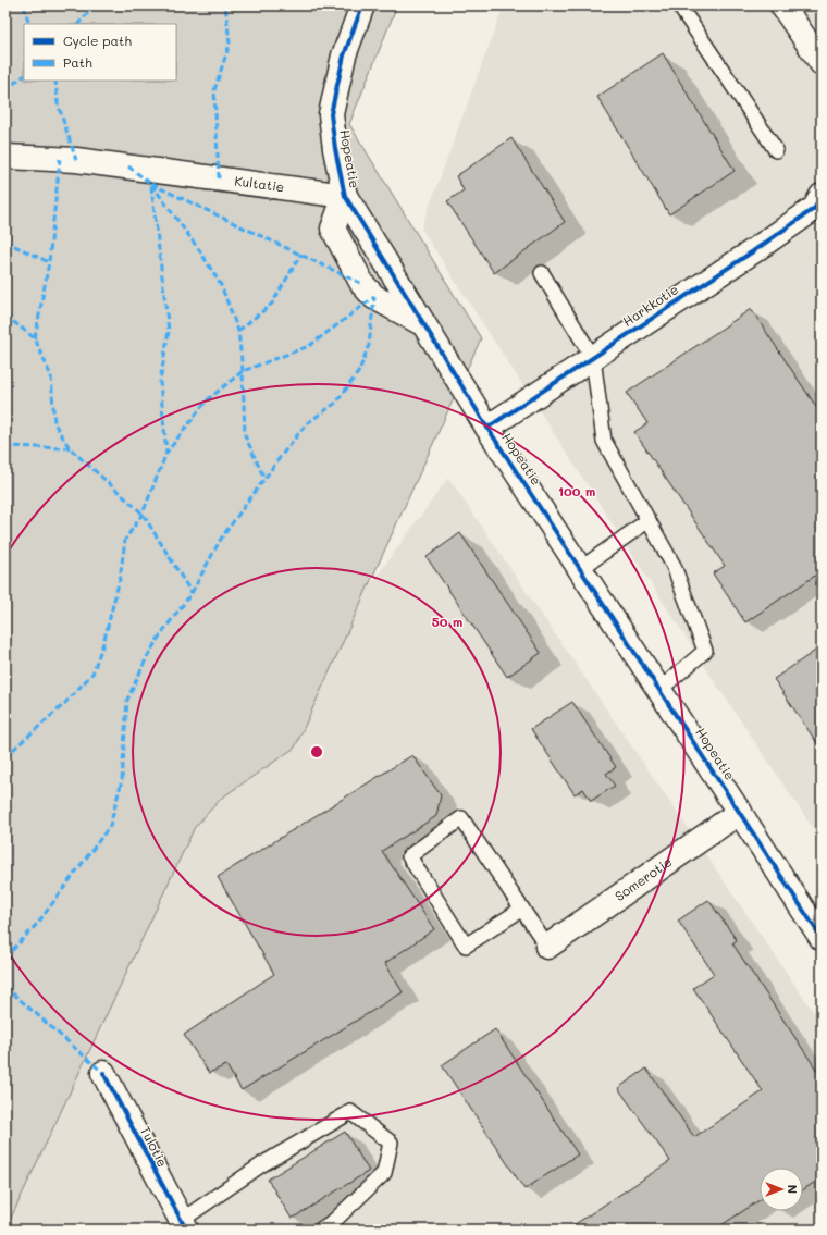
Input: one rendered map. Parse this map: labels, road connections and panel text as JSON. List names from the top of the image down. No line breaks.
{"streets":{"street":["Hopeatie","Kultatie","Harkkotie","Somerotie","Tulotie"]},"crossings":[["Hopeatie","Kultatie"],["Hopeatie","Harkkotie"],["Hopeatie","Somerotie"]],"legend":["Cycle path","Path"],"north":"right","rings":["100 m","50 m"]}
